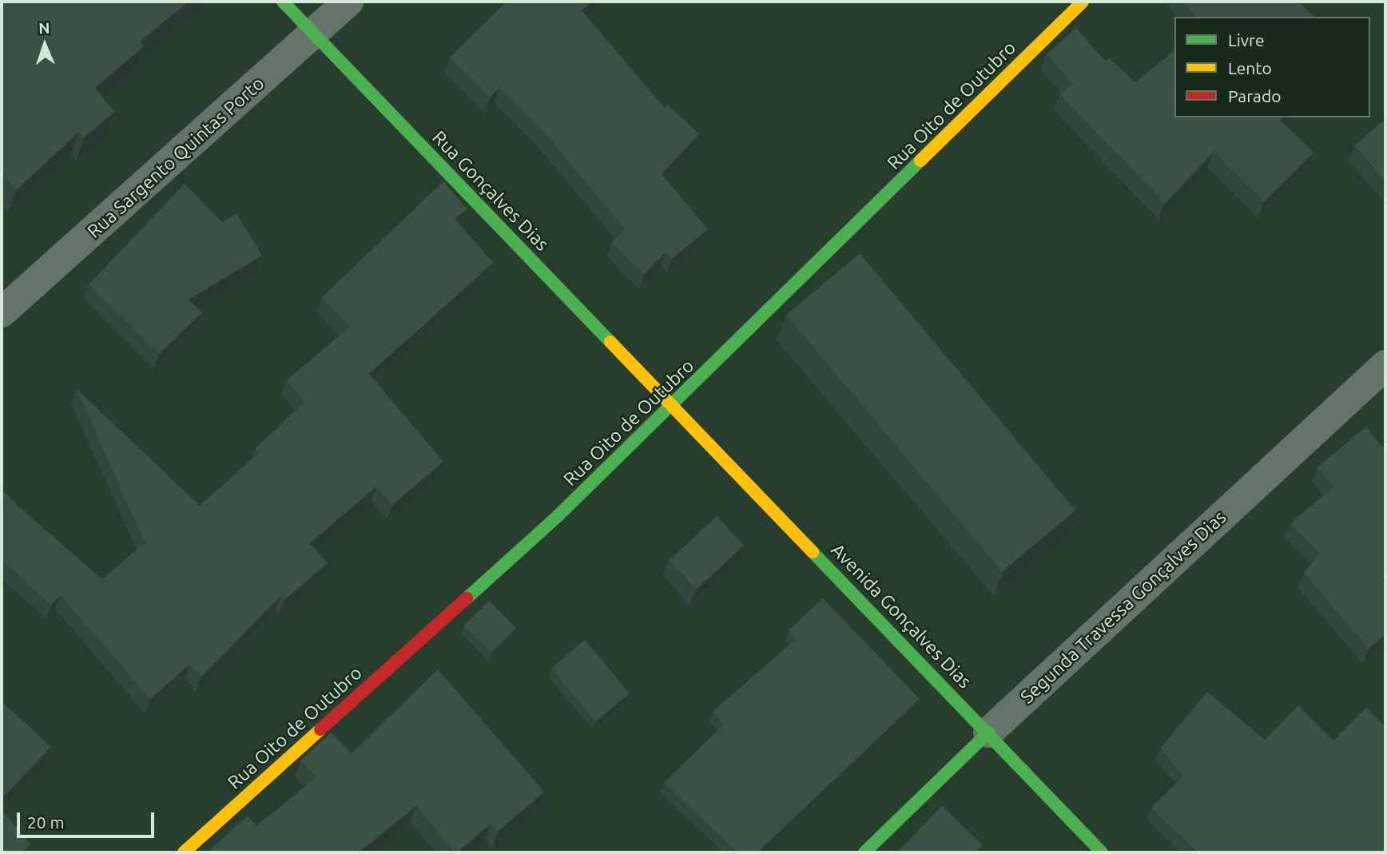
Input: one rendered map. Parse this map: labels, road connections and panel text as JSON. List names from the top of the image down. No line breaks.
{"streets":{"street":["Rua Oito de Outubro","Rua Sargento Quintas Porto","Rua Gonçalves Dias","Segunda Travessa Gonçalves Dias","Avenida Gonçalves Dias"]},"crossings":[["Rua Oito de Outubro","Rua Gonçalves Dias"],["Rua Oito de Outubro","Avenida Gonçalves Dias"],["Rua Sargento Quintas Porto","Rua Gonçalves Dias"],["Rua Gonçalves Dias","Avenida Gonçalves Dias"],["Segunda Travessa Gonçalves Dias","Avenida Gonçalves Dias"]],"legend":["Livre","Lento","Parado"],"scale_bar":"20 m","north":"top"}
